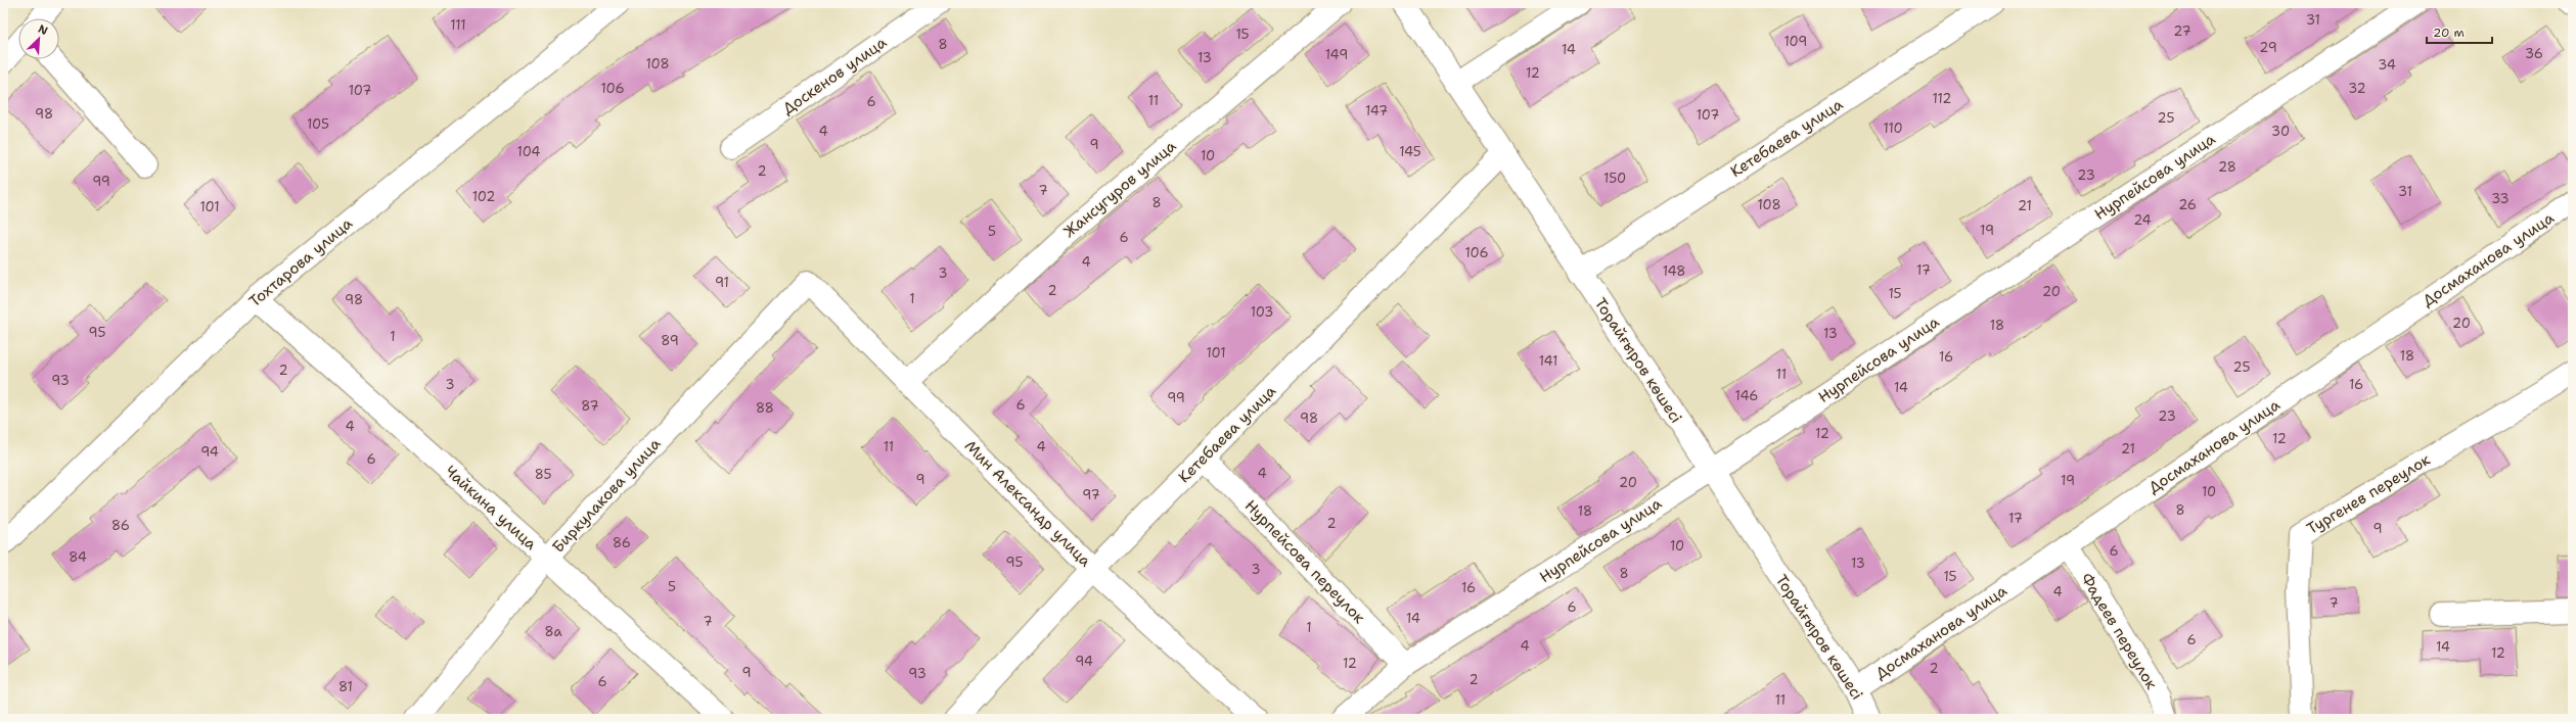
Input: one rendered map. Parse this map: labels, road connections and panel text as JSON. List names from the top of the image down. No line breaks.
{"streets":{"street":["Доскенов улица","Кетебаева улица","Нурпейсова улица","Жансугуров улица","Досмаханова улица","Тохтарова улица","Торайғыров көшесі","Тургенев переулок","Биркулакова улица","Мин Александр улица","Чайкина улица","Нурпейсова переулок","Фадеев переулок"]},"crossings":[["Кетебаева улица","Торайғыров көшесі"],["Кетебаева улица","Мин Александр улица"],["Кетебаева улица","Нурпейсова переулок"],["Нурпейсова улица","Торайғыров көшесі"],["Нурпейсова улица","Нурпейсова переулок"],["Жансугуров улица","Мин Александр улица"],["Досмаханова улица","Торайғыров көшесі"],["Досмаханова улица","Фадеев переулок"],["Тохтарова улица","Чайкина улица"],["Биркулакова улица","Мин Александр улица"],["Биркулакова улица","Чайкина улица"]],"house_numbers":["31","111","27","15","109","8","29","14","36","149","13","108","34","12","106","32","107","112","11","6","147","98","107","25","105","110","4","30","9","104","145","10","28","2","23","150","99","7","31","102","33","8","108","26","21","101","24","19","5","6","106","4","17","148","3","91","2","20","15","1","98","103","20","18","95","13","1","89","101","18","16","141","25","2","11","93","3","16","14","146","99","6","87","88","23","98","4","12","12","11","4","21","94","6","4","85","9","19","20","10","97","8","18","17","2","86","9","86","10","6","84","95","13","3","8","15","5","16","4","7","6","14","7","1","8а","6","4","14","12","94","12","2","9","93","2","6","81","11"],"scale_bar":"20 m","north":"top right"}
